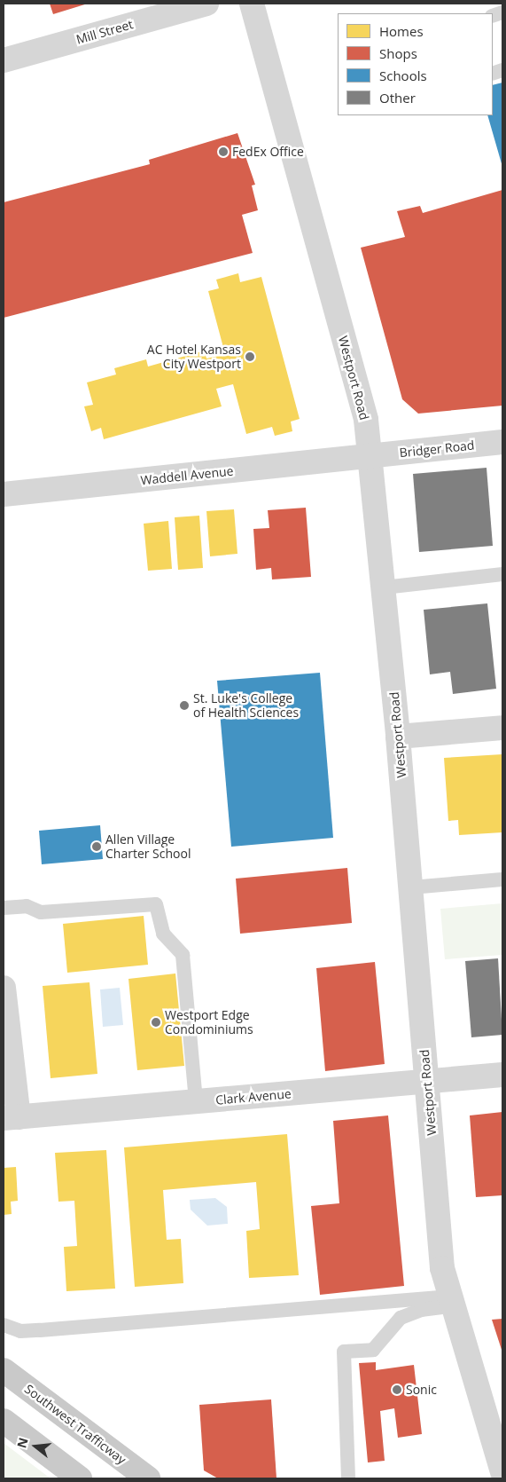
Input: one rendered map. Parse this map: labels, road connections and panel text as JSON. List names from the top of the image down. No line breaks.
{"streets":{"main road":["Southwest Trafficway"],"street":["Mill Street","Westport Road","Bridger Road","Waddell Avenue","Clark Avenue"]},"crossings":[["Westport Road","Bridger Road"],["Westport Road","Waddell Avenue"],["Westport Road","Clark Avenue"],["Bridger Road","Waddell Avenue"]],"places":["FedEx Office","AC Hotel Kansas City Westport","St. Luke's College of Health Sciences","Allen Village Charter School","Westport Edge Condominiums","Sonic"],"legend":["Homes","Shops","Schools","Other"],"north":"left"}
